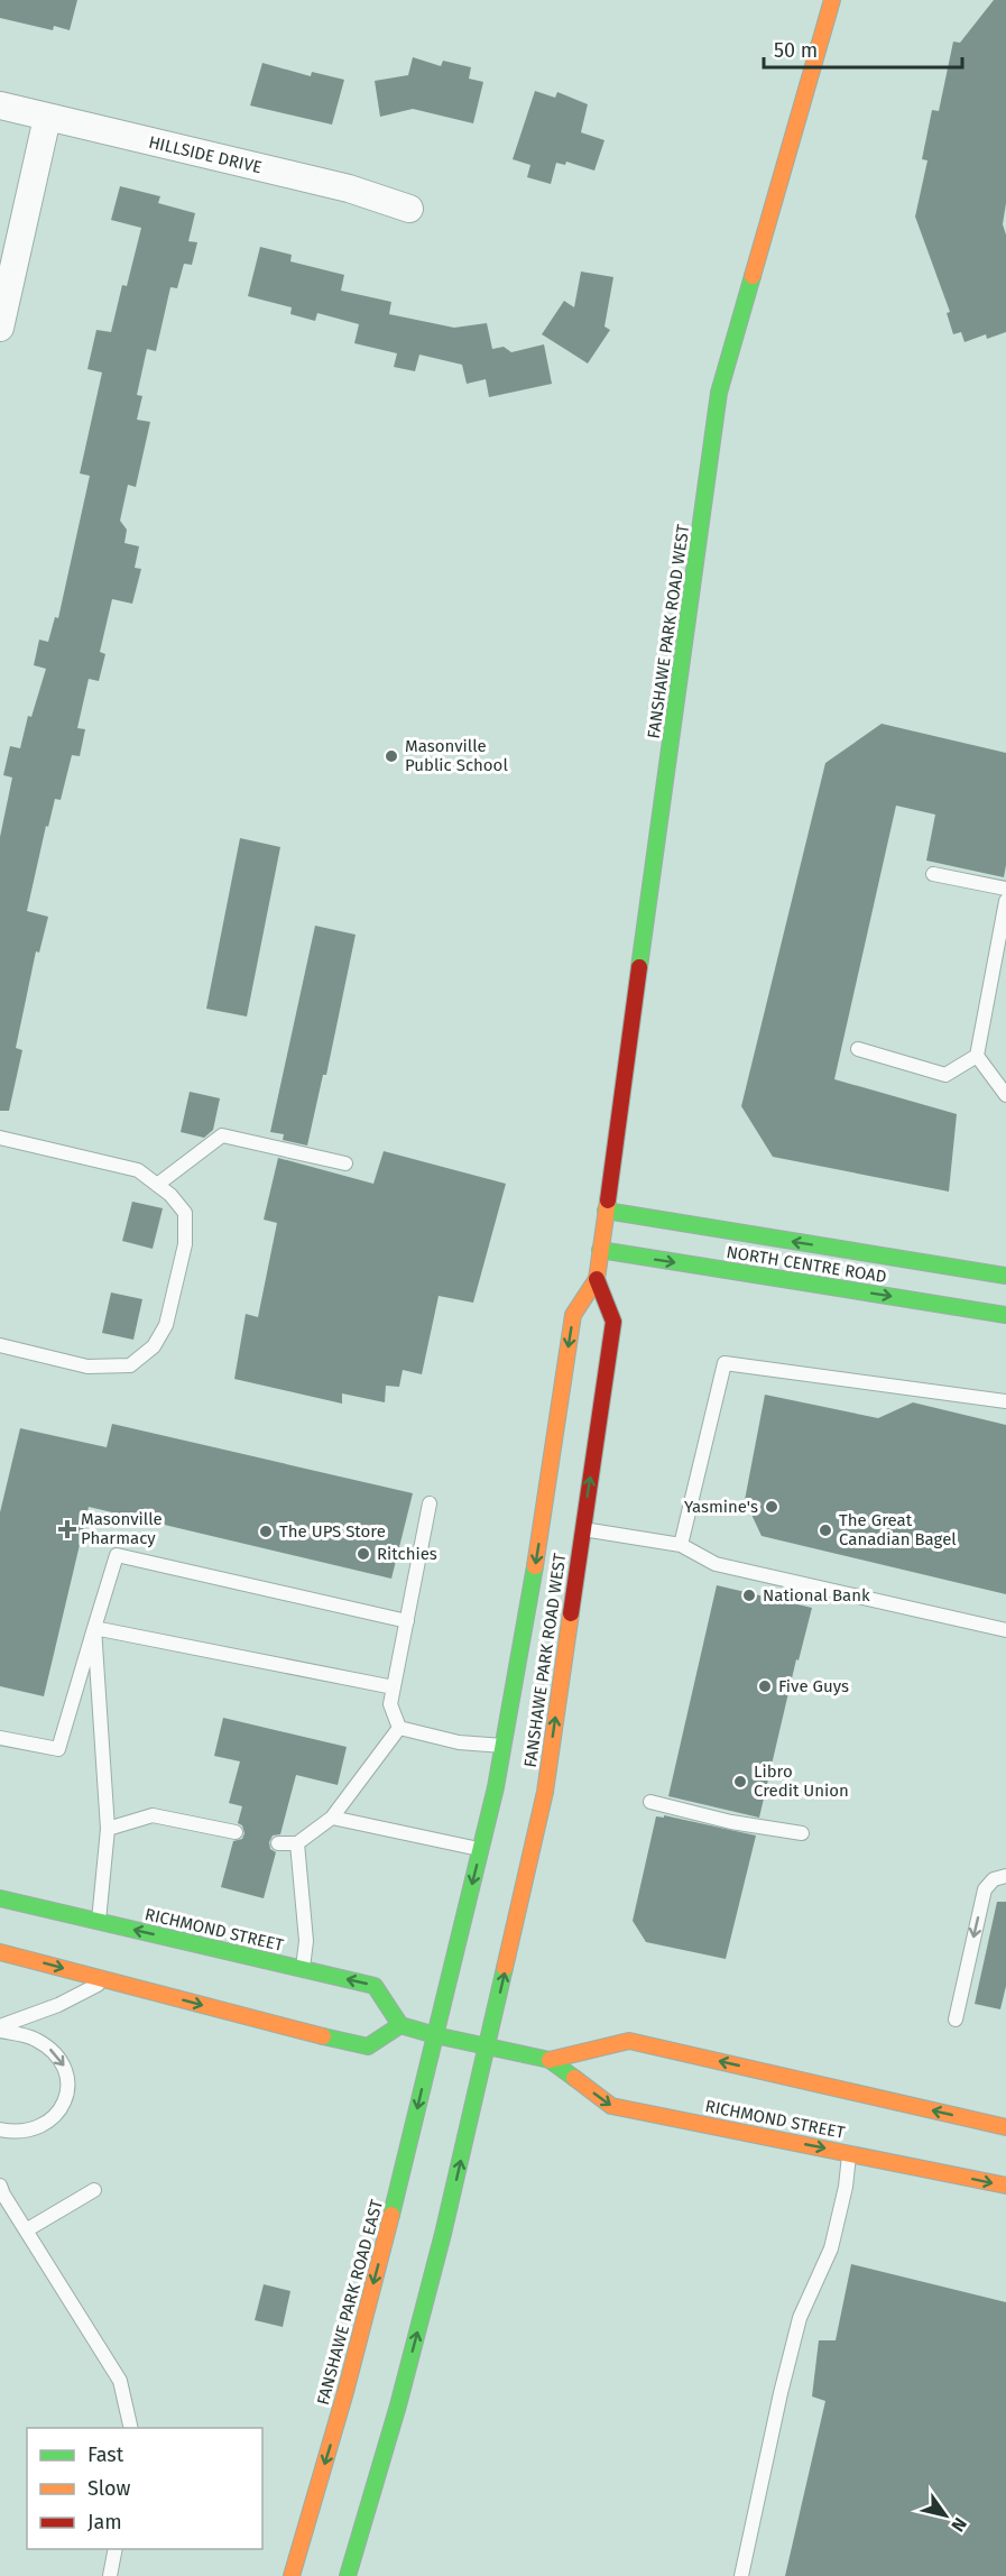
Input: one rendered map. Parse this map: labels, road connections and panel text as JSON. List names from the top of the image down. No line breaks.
{"streets":{"main road":["FANSHAWE PARK ROAD WEST","NORTH CENTRE ROAD","RICHMOND STREET","FANSHAWE PARK ROAD EAST"],"street":["HILLSIDE DRIVE"]},"crossings":[["FANSHAWE PARK ROAD WEST","NORTH CENTRE ROAD"],["FANSHAWE PARK ROAD WEST","RICHMOND STREET"],["FANSHAWE PARK ROAD WEST","FANSHAWE PARK ROAD EAST"],["RICHMOND STREET","FANSHAWE PARK ROAD EAST"]],"places":{"other":["Masonville Public School","Yasmine's","The Great Canadian Bagel","The UPS Store","Ritchies","National Bank","Five Guys","Libro Credit Union"],"health":["Masonville Pharmacy"]},"legend":["Fast","Slow","Jam"],"scale_bar":"50 m","north":"bottom right"}
